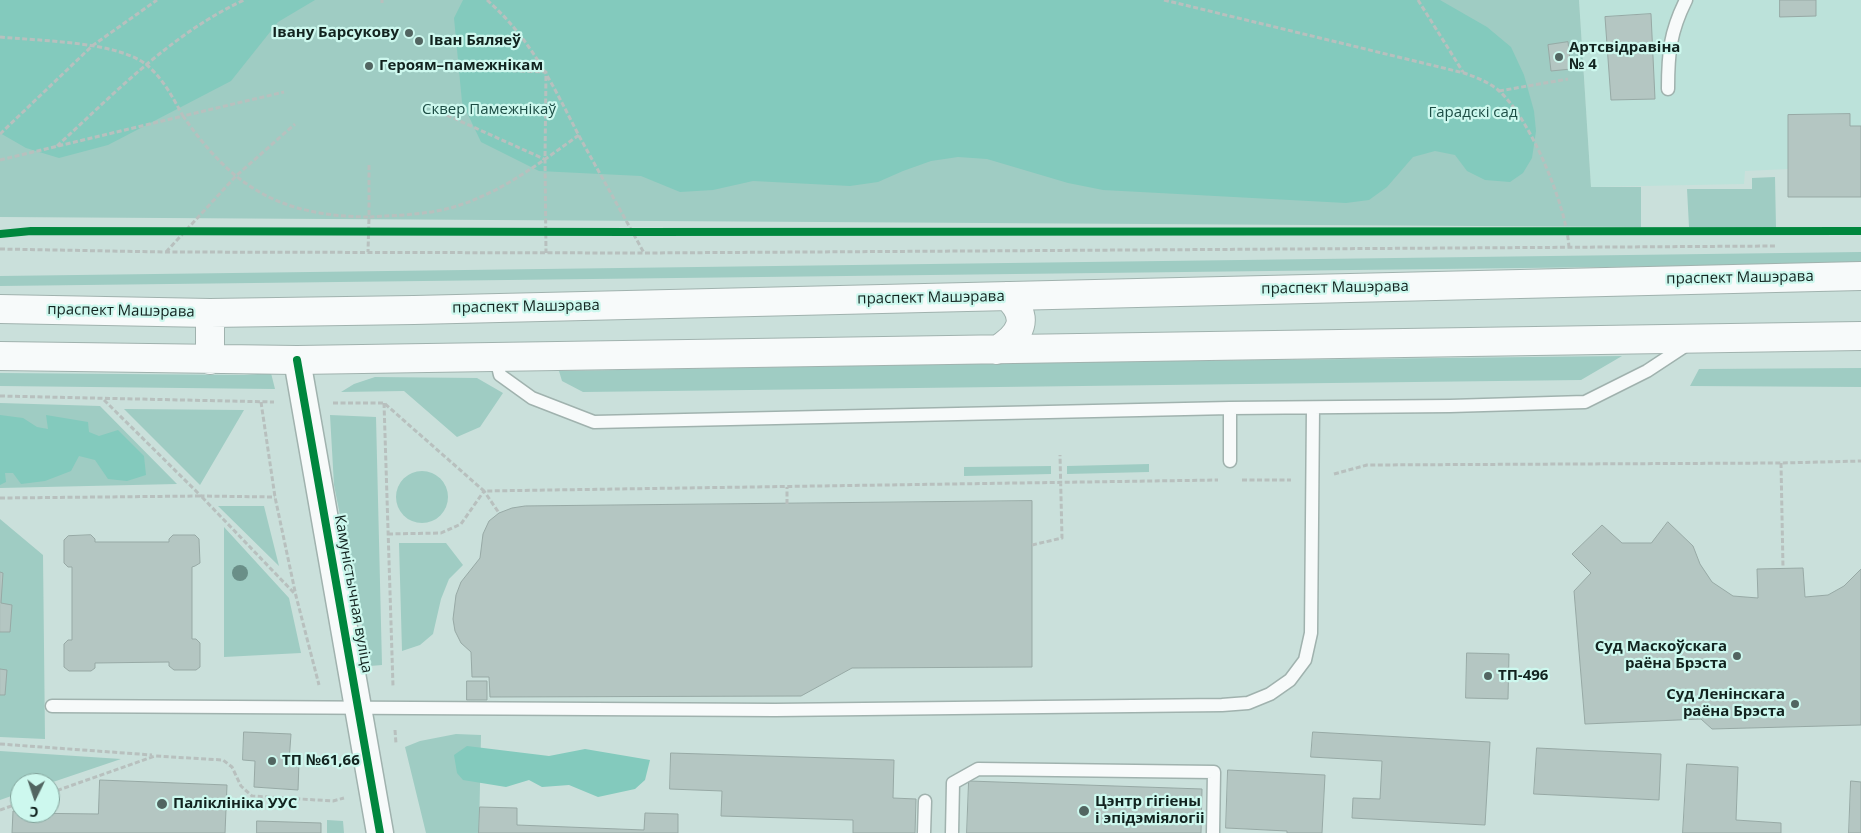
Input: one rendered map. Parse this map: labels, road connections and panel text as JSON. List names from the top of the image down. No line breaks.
{"streets":{"main road":["праспект Машэрава"],"street":["Камуністычная вуліца"]},"parks":["Сквер Памежнікаў","Гарадскі сад"],"places":["Івану Барсукову","Іван Бяляеў","Артсвідравіна № 4","Героям–памежнікам","Суд Маскоўскага раёна Брэста","ТП-496","Суд Ленінскага раёна Брэста","ТП №61,66","Паліклініка УУС","Цэнтр гігіены і эпідэміялогіі"],"north":"bottom"}
